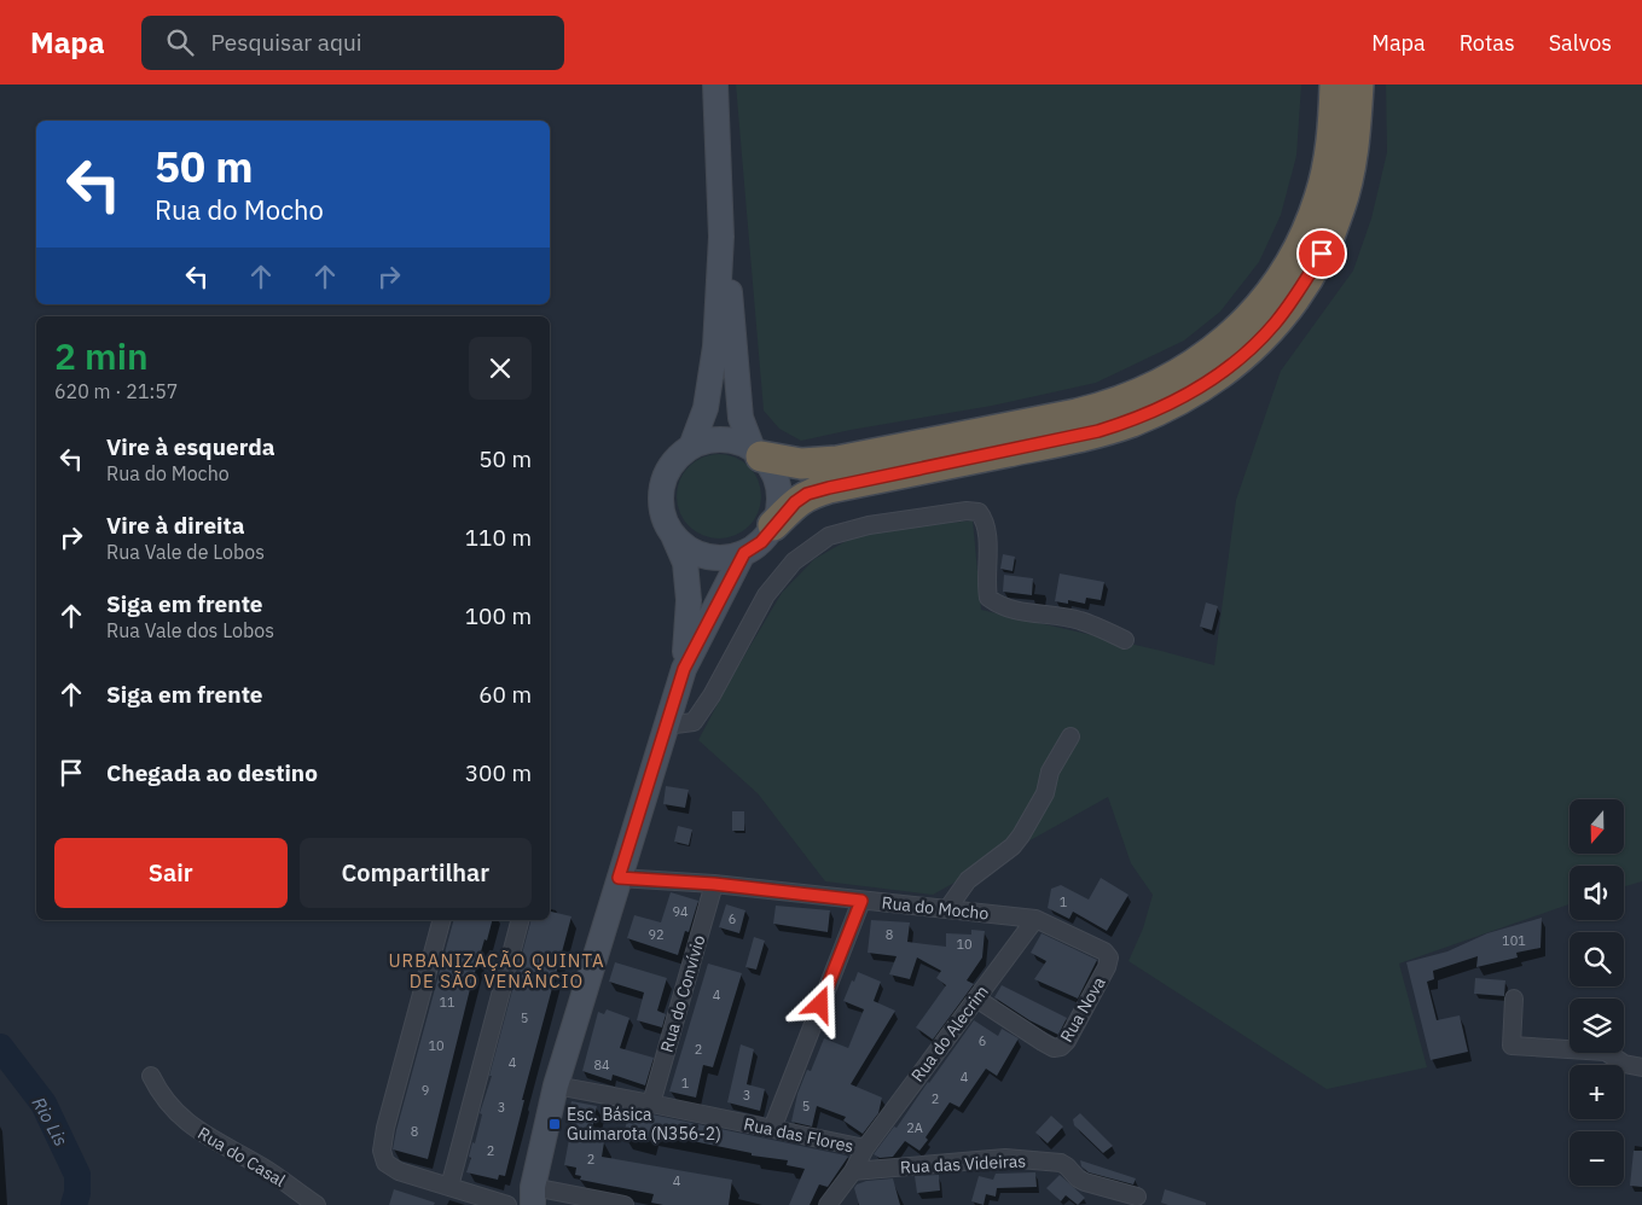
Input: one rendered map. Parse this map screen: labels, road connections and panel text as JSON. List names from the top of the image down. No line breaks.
{"streets":{"street":["Rua do Mocho","Rua do Convívio","Rua Nova","Rua do Alecrim","Rua das Flores","Rua do Casal","Rua das Videiras"]},"crossings":[["Rua do Mocho","Rua do Convívio"],["Rua do Mocho","Rua Nova"],["Rua do Mocho","Rua do Alecrim"],["Rua do Convívio","Rua das Flores"],["Rua Nova","Rua do Alecrim"],["Rua do Alecrim","Rua das Flores"],["Rua do Alecrim","Rua das Videiras"]],"districts":["URBANIZAÇÃO QUINTA DE SÃO VENÂNCIO"],"water":["Rio Lis"],"places":{"transit":["Esc. Básica Guimarota (N356-2)"]},"house_numbers":["1","94","6","92","8","101","10","4","11","5","6","10","2","4","84","4","1","9","3","2","5","3","2A","8","2","2","4"],"north":"bottom","page":{"header":"Mapa","search":"Pesquisar aqui","nav":["Mapa","Rotas","Salvos"],"turn":["50 m","Rua do Mocho"],"heading":["2 min","620 m · 21:57"],"list":[{"name":"Vire à esquerda","note":"Rua do Mocho","value":"50 m"},{"name":"Vire à direita","note":"Rua Vale de Lobos","value":"110 m"},{"name":"Siga em frente","note":"Rua Vale dos Lobos","value":"100 m"},{"name":"Siga em frente","value":"60 m"},{"name":"Chegada ao destino","value":"300 m"}],"map_buttons":["+","−"],"buttons":["Sair","Compartilhar"]}}
